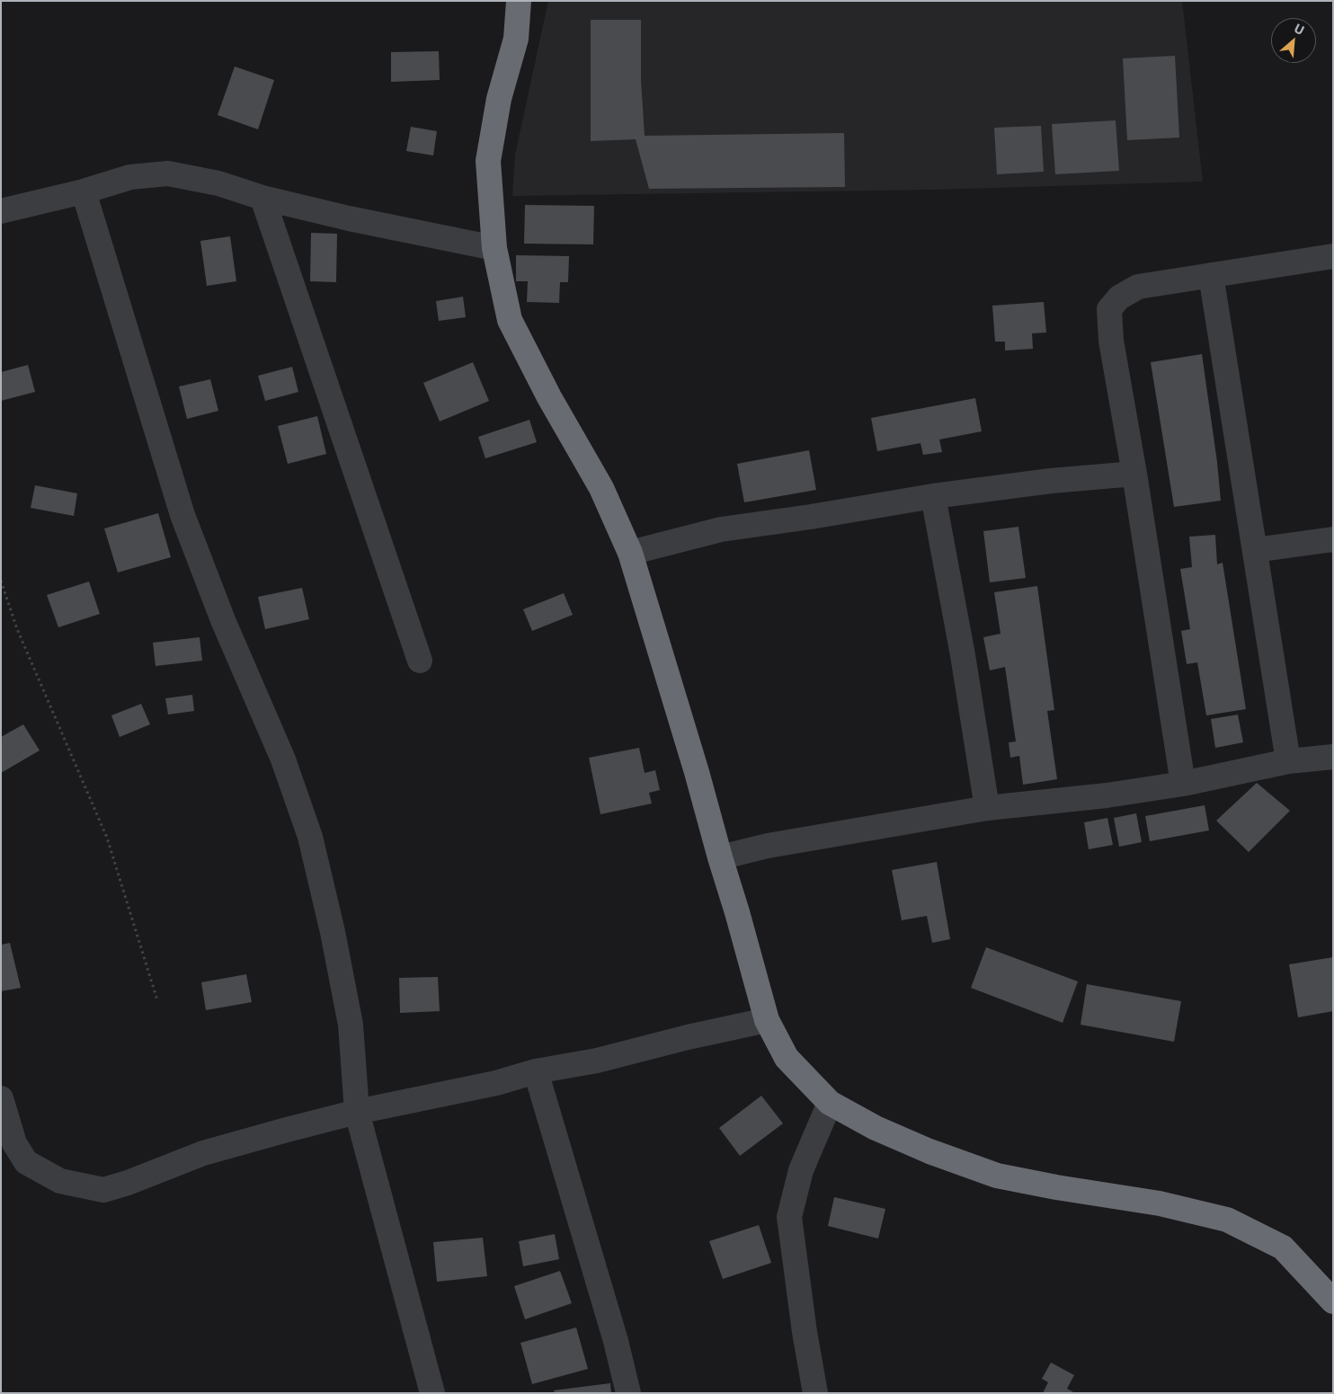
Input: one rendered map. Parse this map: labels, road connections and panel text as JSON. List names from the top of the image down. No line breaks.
{"north":"top right"}
